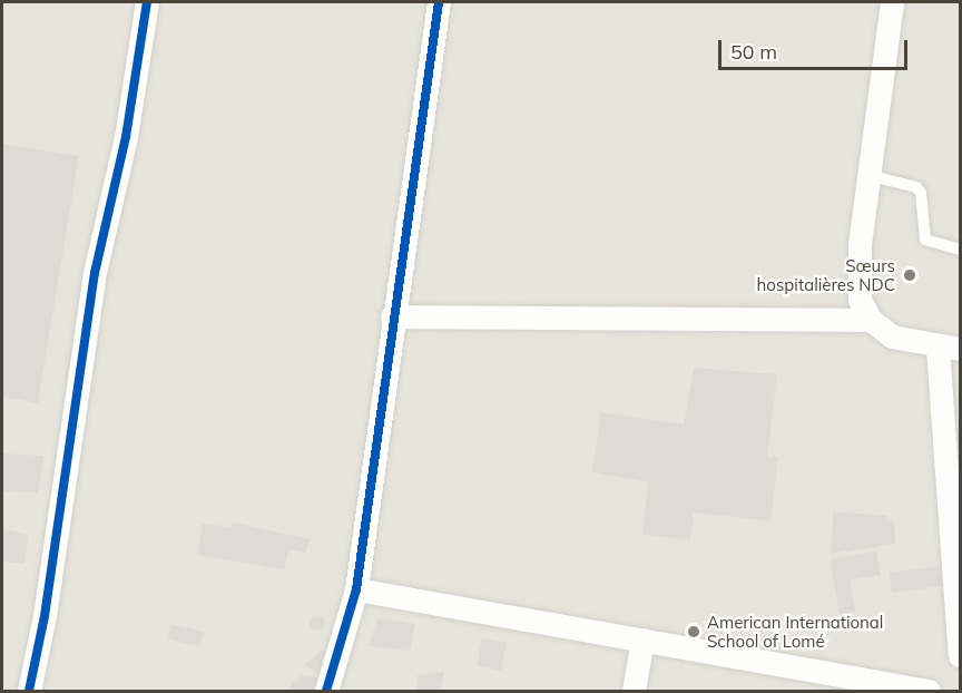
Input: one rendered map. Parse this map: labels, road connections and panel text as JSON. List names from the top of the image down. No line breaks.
{"places":["Sœurs hospitalières NDC","American International School of Lomé"],"scale_bar":"50 m"}
